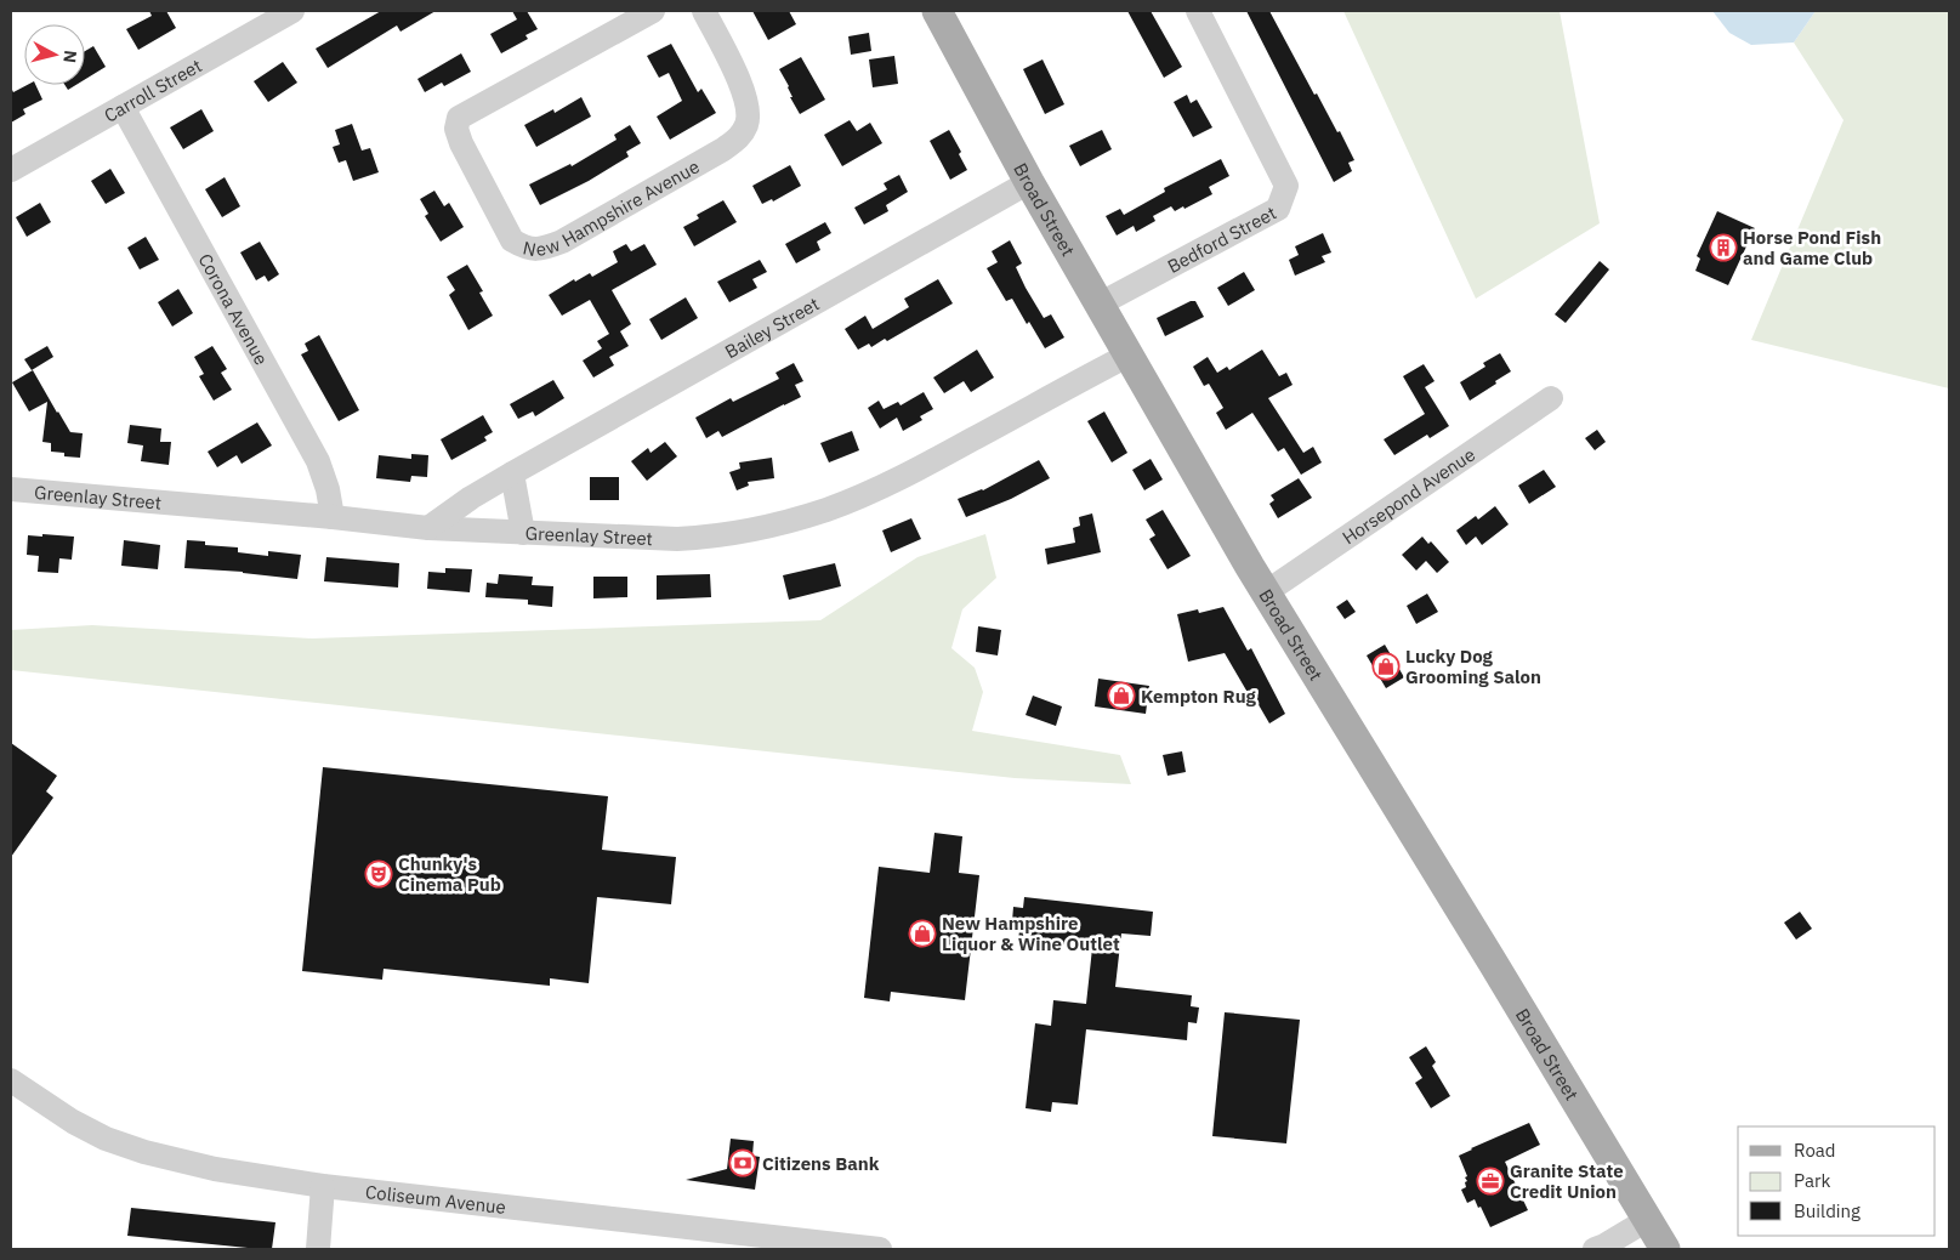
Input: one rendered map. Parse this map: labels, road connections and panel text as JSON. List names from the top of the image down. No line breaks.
{"streets":{"main road":["Broad Street"],"street":["Carroll Street","New Hampshire Avenue","Bedford Street","Corona Avenue","Bailey Street","Horsepond Avenue","Greenlay Street","Coliseum Avenue"]},"crossings":[["Carroll Street","Corona Avenue"],["Broad Street","Bedford Street"],["Broad Street","Bailey Street"],["Broad Street","Horsepond Avenue"],["Broad Street","Greenlay Street"],["Corona Avenue","Greenlay Street"],["Bailey Street","Greenlay Street"]],"places":{"building":["Horse Pond Fish and Game Club"],"shop":["Lucky Dog Grooming Salon","Kempton Rug","New Hampshire Liquor & Wine Outlet"],"theatre":["Chunky's Cinema Pub"],"bank":["Citizens Bank"],"office":["Granite State Credit Union"]},"legend":["Road","Park","Building"],"north":"right"}
